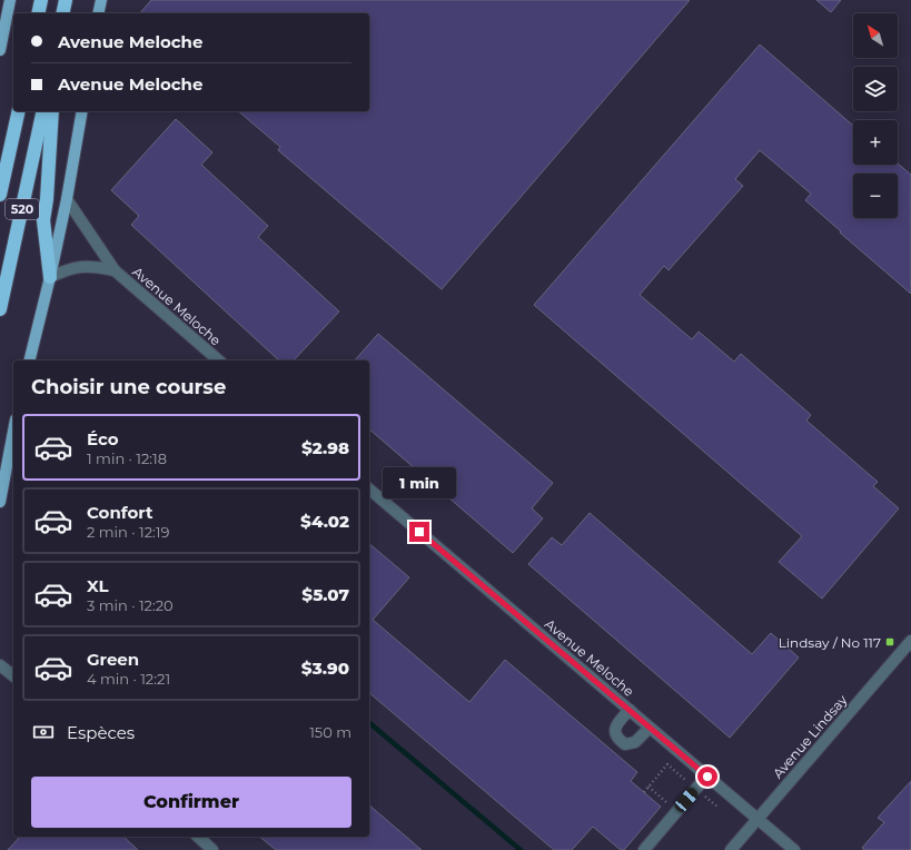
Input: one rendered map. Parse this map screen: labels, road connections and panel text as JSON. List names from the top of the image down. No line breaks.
{"streets":{"highway":["520"],"street":["Avenue Meloche","Avenue Lindsay"]},"crossings":[["Avenue Meloche","Avenue Lindsay"]],"places":{"transit":["Lindsay / No 117"]},"north":"top left","page":{"map_buttons":["+","−"],"banner":["Avenue Meloche","Avenue Meloche"],"heading":"Choisir une course","list":[{"name":"Éco","note":"1 min · 12:18","value":"$2.98"},{"name":"Confort","note":"2 min · 12:19","value":"$4.02"},{"name":"XL","note":"3 min · 12:20","value":"$5.07"},{"name":"Green","note":"4 min · 12:21","value":"$3.90"}],"bubble":"1 min","pay":["Espèces","150 m"],"buttons":"Confirmer"}}
